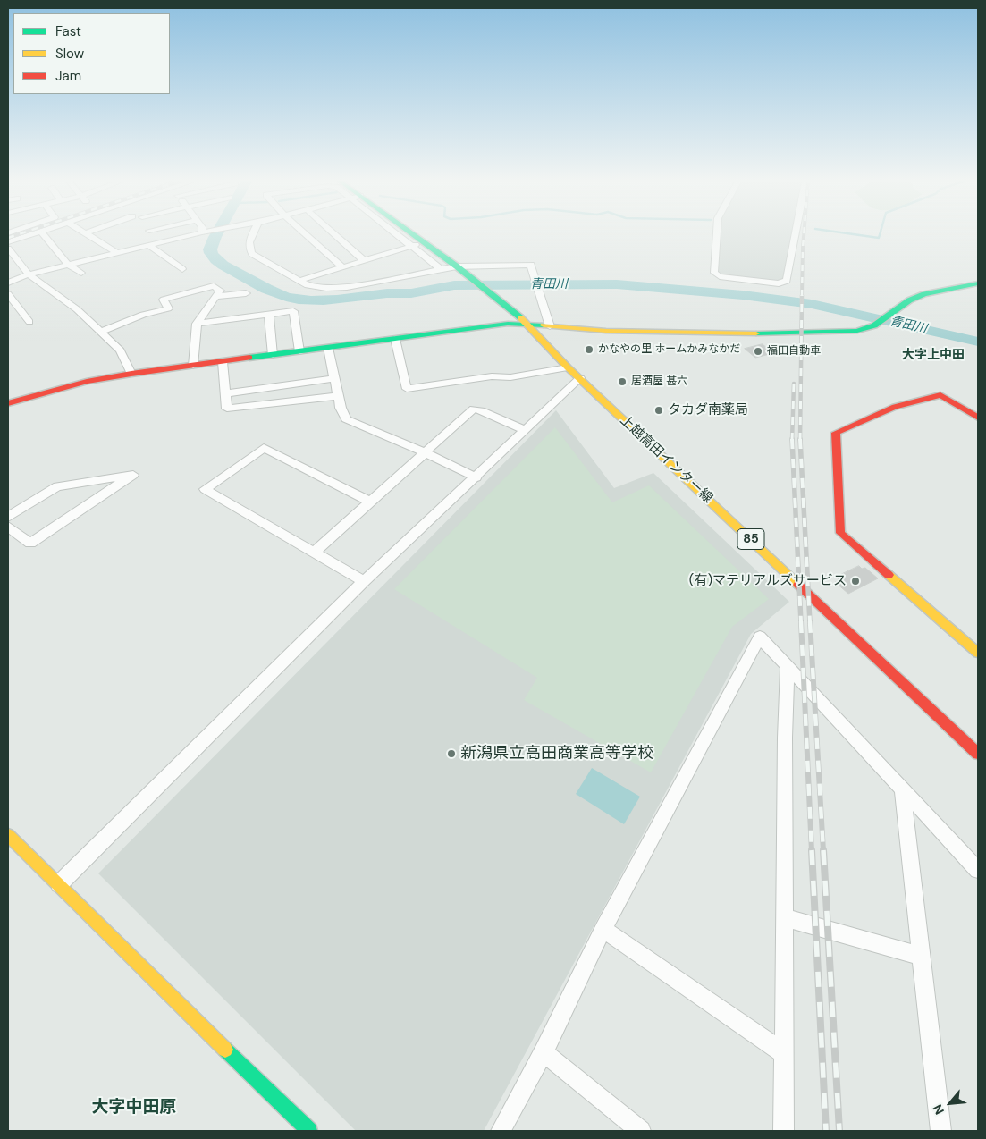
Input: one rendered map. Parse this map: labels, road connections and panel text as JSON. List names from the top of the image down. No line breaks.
{"streets":{"street":["上越高田インター線","85"]},"districts":["大字上中田","大字中田原"],"water":["青田川"],"places":["かなやの里 ホームかみなかだ","福田自動車","居酒屋 甚六","タカダ南薬局","(有)マテリアルズサービス","新潟県立高田商業高等学校"],"legend":["Fast","Slow","Jam"],"north":"bottom left"}
